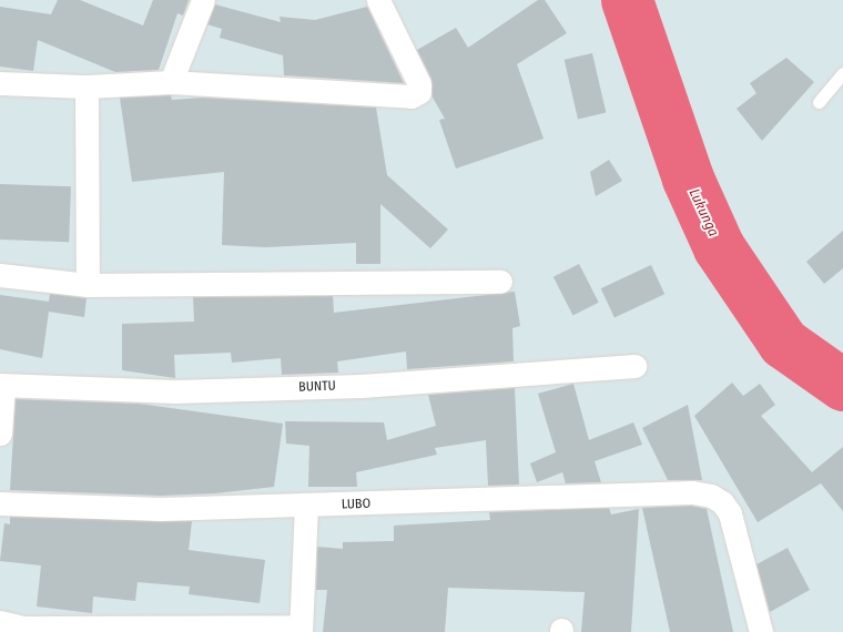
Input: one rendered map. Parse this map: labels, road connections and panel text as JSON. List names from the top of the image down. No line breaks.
{"streets":{"street":["BUNTU","LUBO"]},"water":["Lukunga"]}
